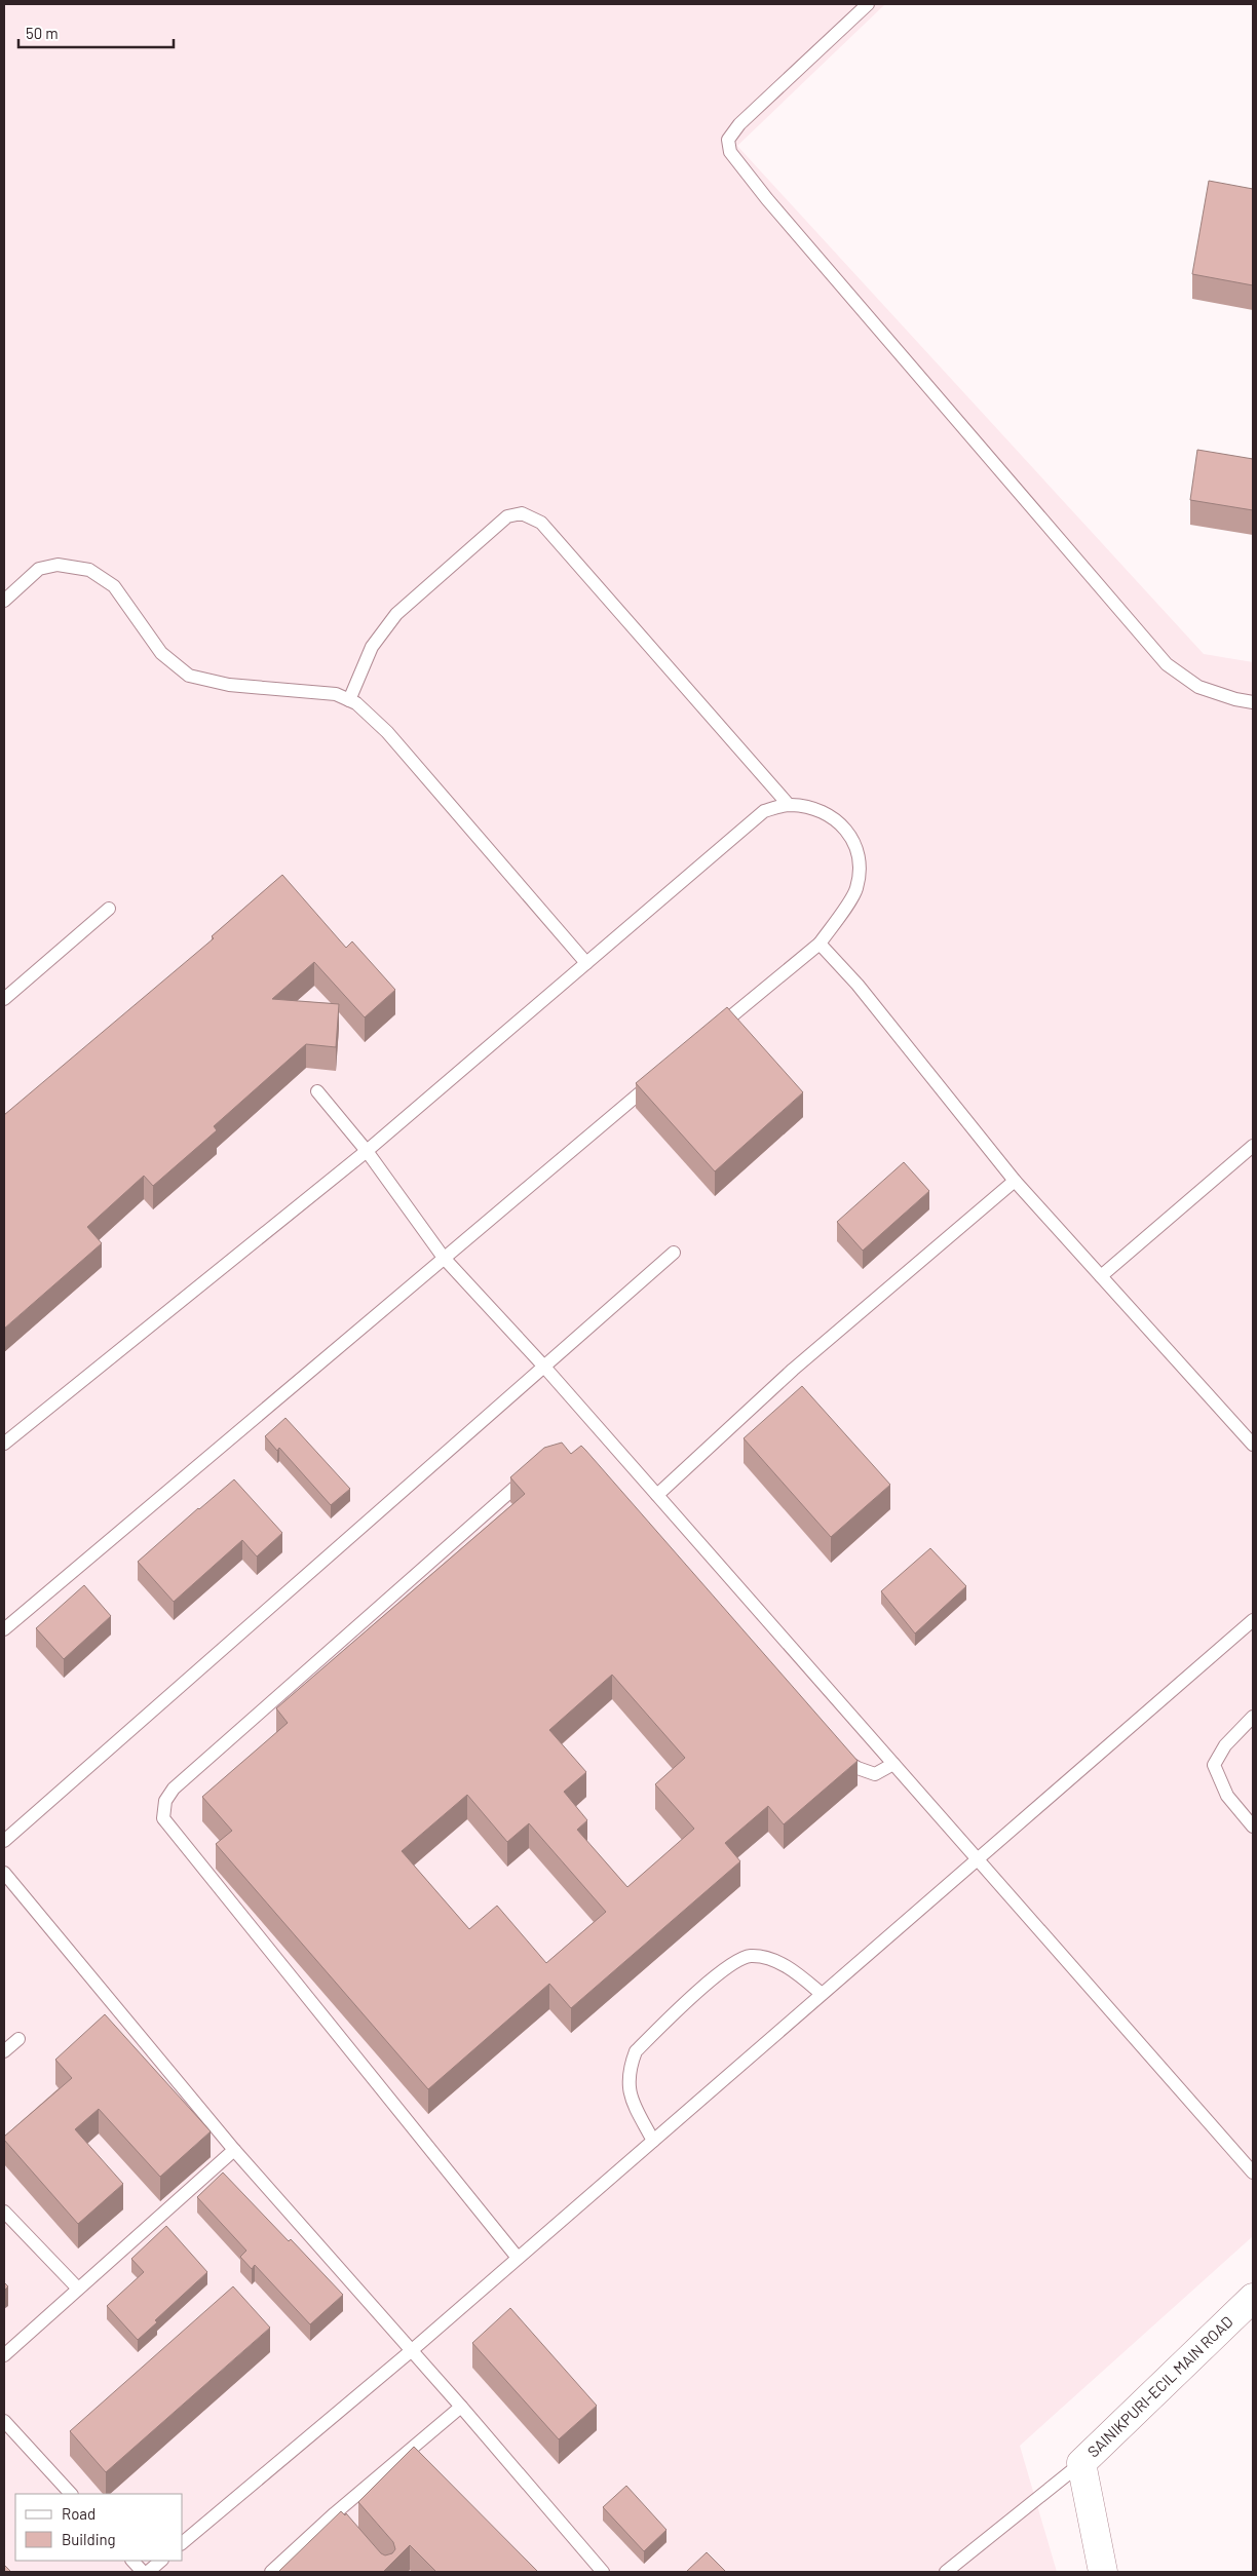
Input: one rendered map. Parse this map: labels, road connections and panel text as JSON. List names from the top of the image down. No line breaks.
{"streets":{"street":["SAINIKPURI-ECIL MAIN ROAD"]},"legend":["Road","Building"],"scale_bar":"50 m"}
